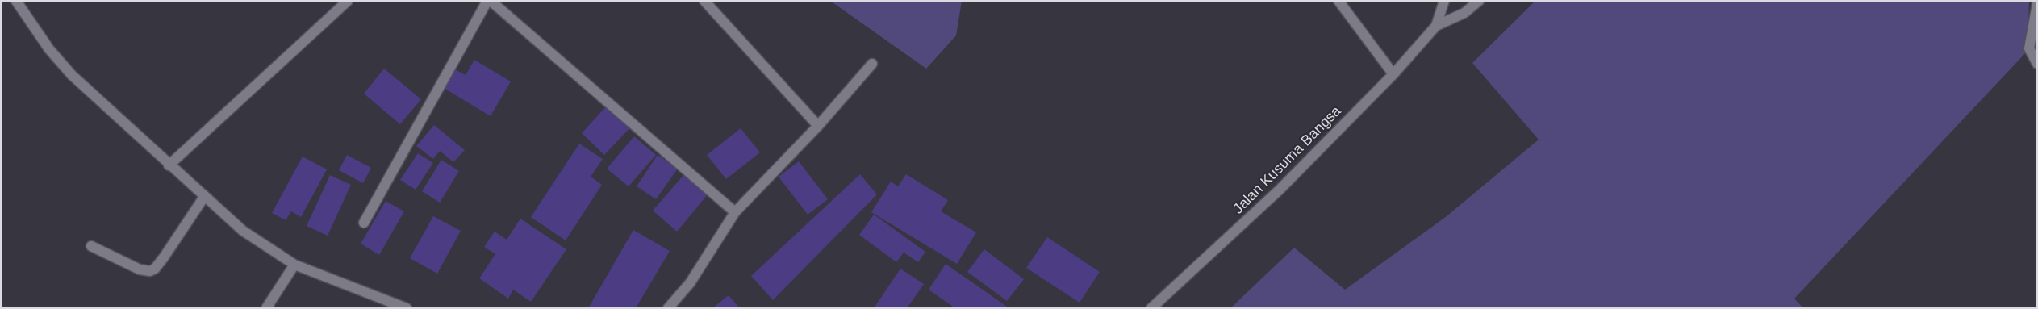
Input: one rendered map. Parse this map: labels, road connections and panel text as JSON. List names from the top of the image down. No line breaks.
{"streets":{"street":["Jalan Kusuma Bangsa"]}}
